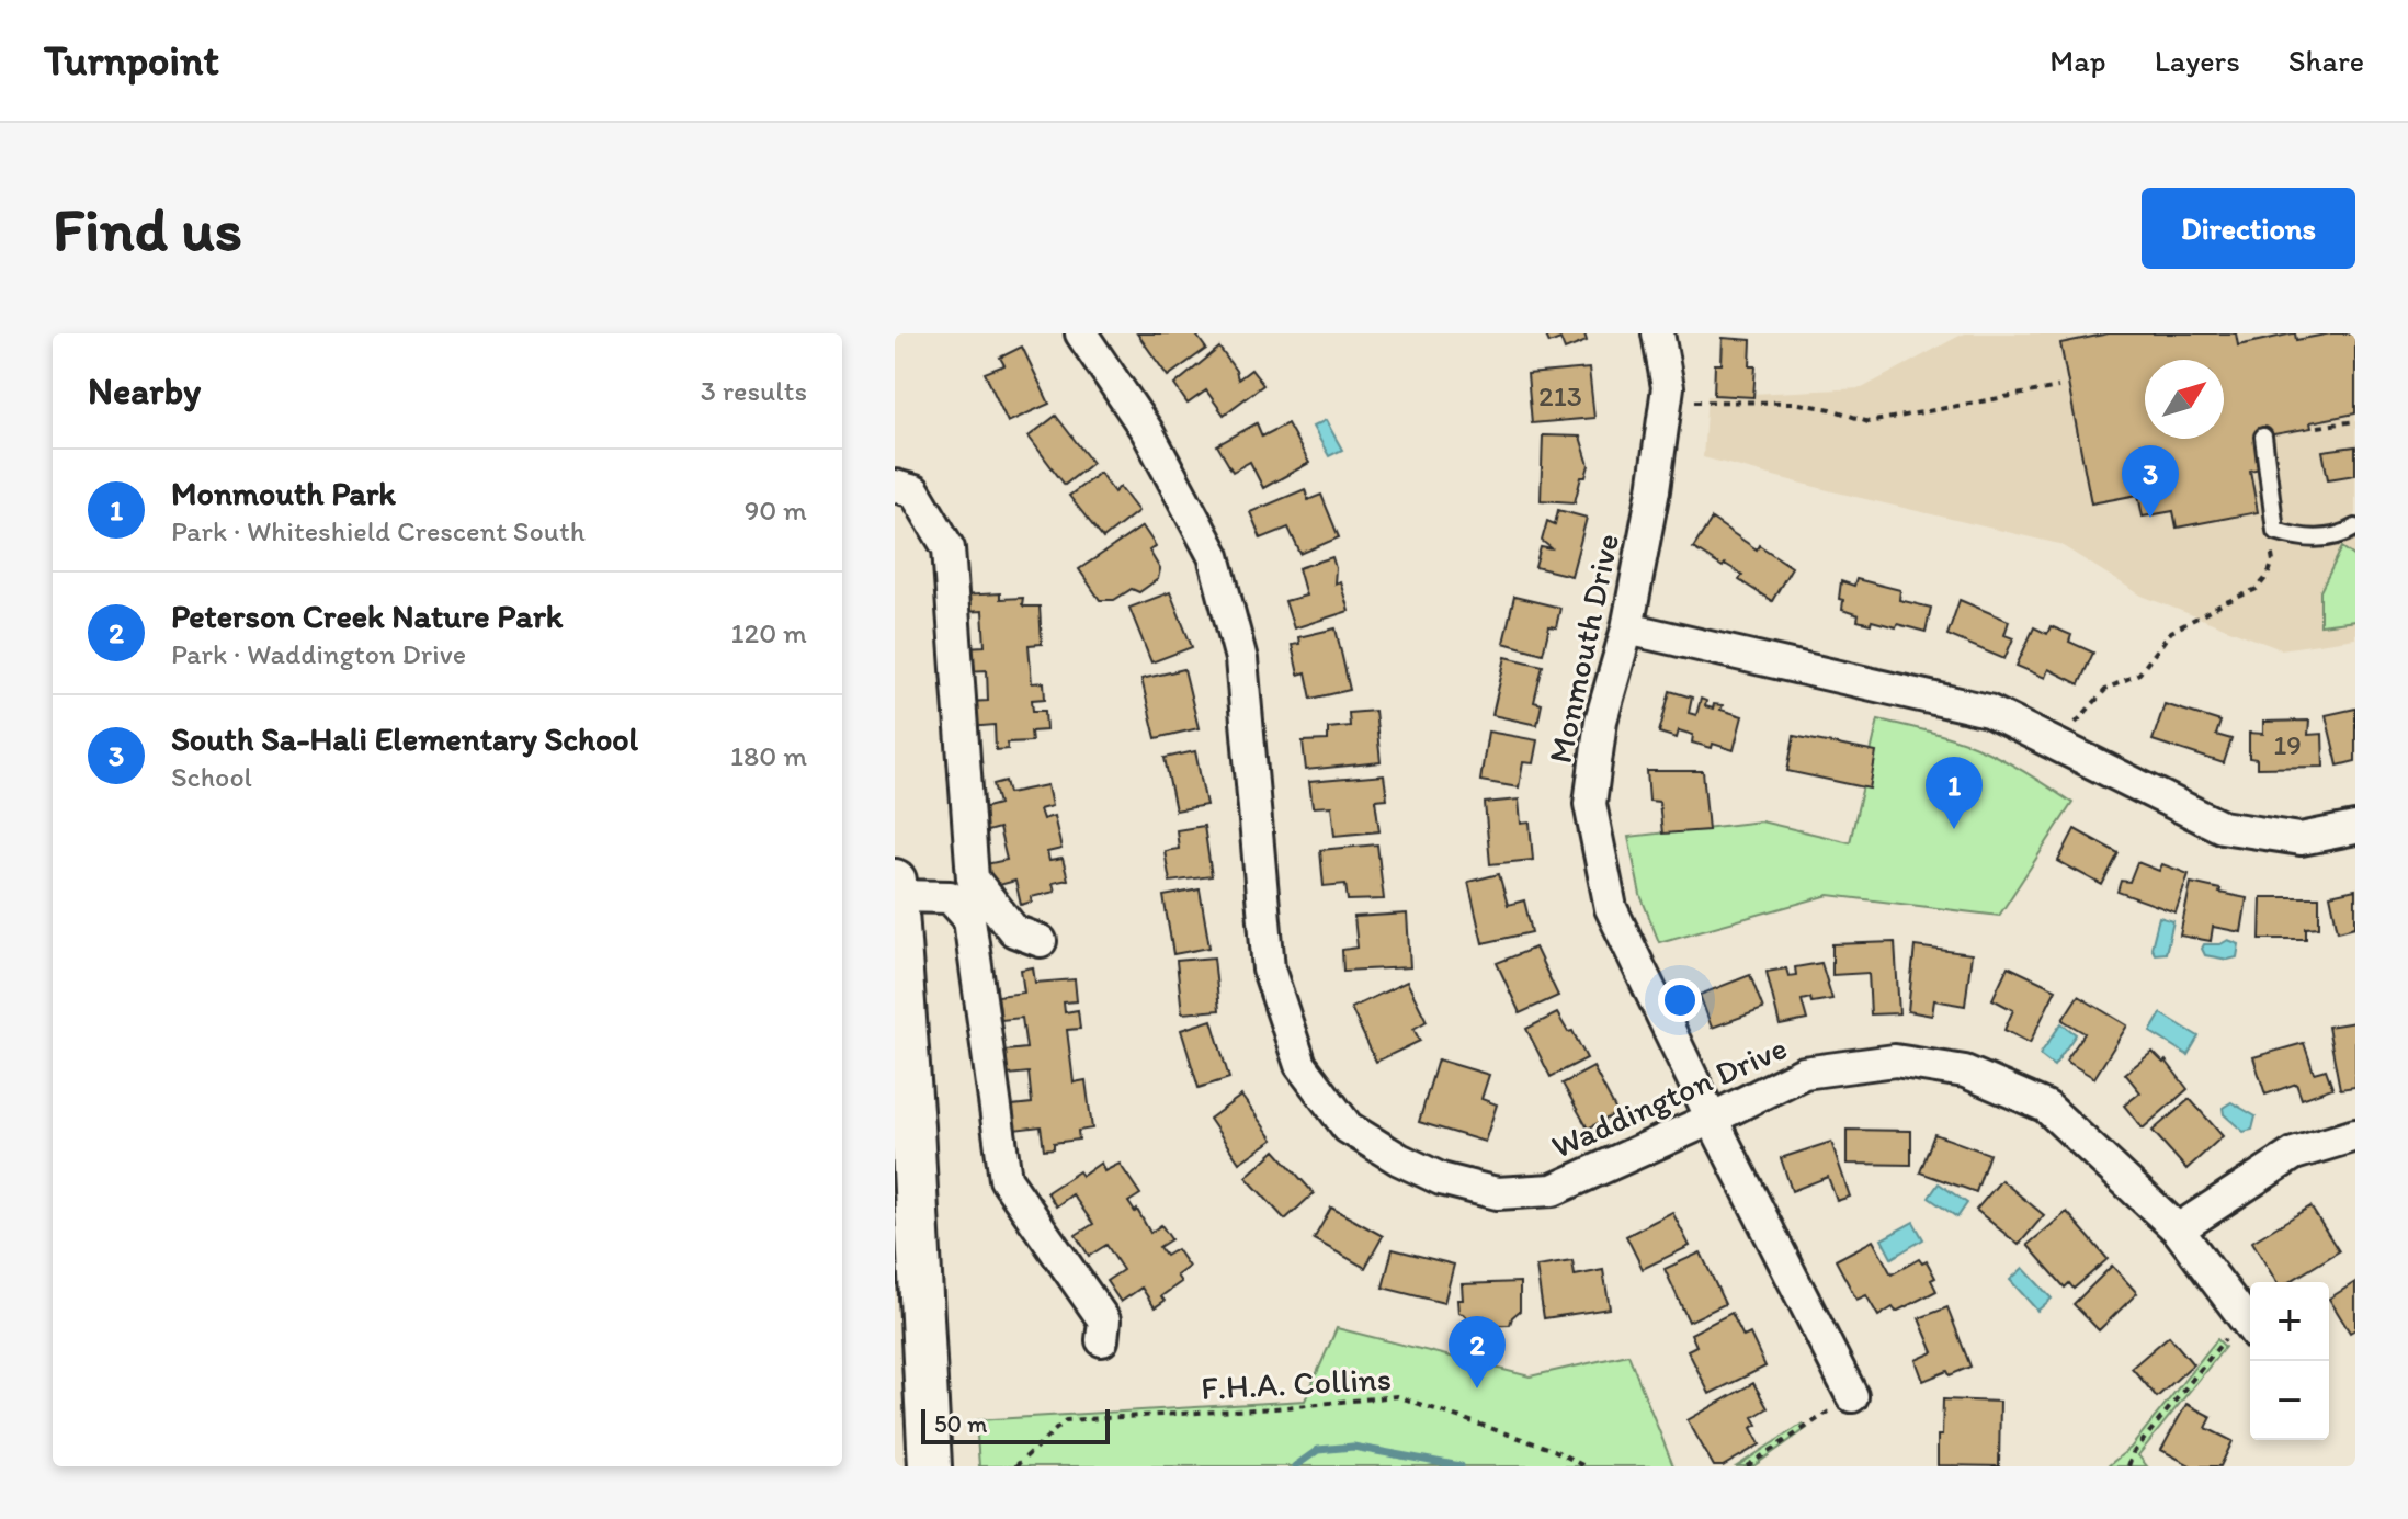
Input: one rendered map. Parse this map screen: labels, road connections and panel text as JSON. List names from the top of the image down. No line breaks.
{"streets":{"street":["Monmouth Drive","Waddington Drive"],"path":["F.H.A. Collins"]},"crossings":[["Monmouth Drive","Waddington Drive"]],"house_numbers":["213","19"],"scale_bar":"50 m","north":"top right","page":{"header":"Turnpoint","nav":["Map","Layers","Share"],"buttons":"Directions","title":"Find us","heading":["Nearby","3 results"],"pins":["3","1","2"],"list":[{"mark":"1","name":"Monmouth Park","note":"Park · Whiteshield Crescent South","value":"90 m"},{"mark":"2","name":"Peterson Creek Nature Park","note":"Park · Waddington Drive","value":"120 m"},{"mark":"3","name":"South Sa-Hali Elementary School","note":"School","value":"180 m"}],"map_buttons":["+","−"],"scale":"50 m"}}
